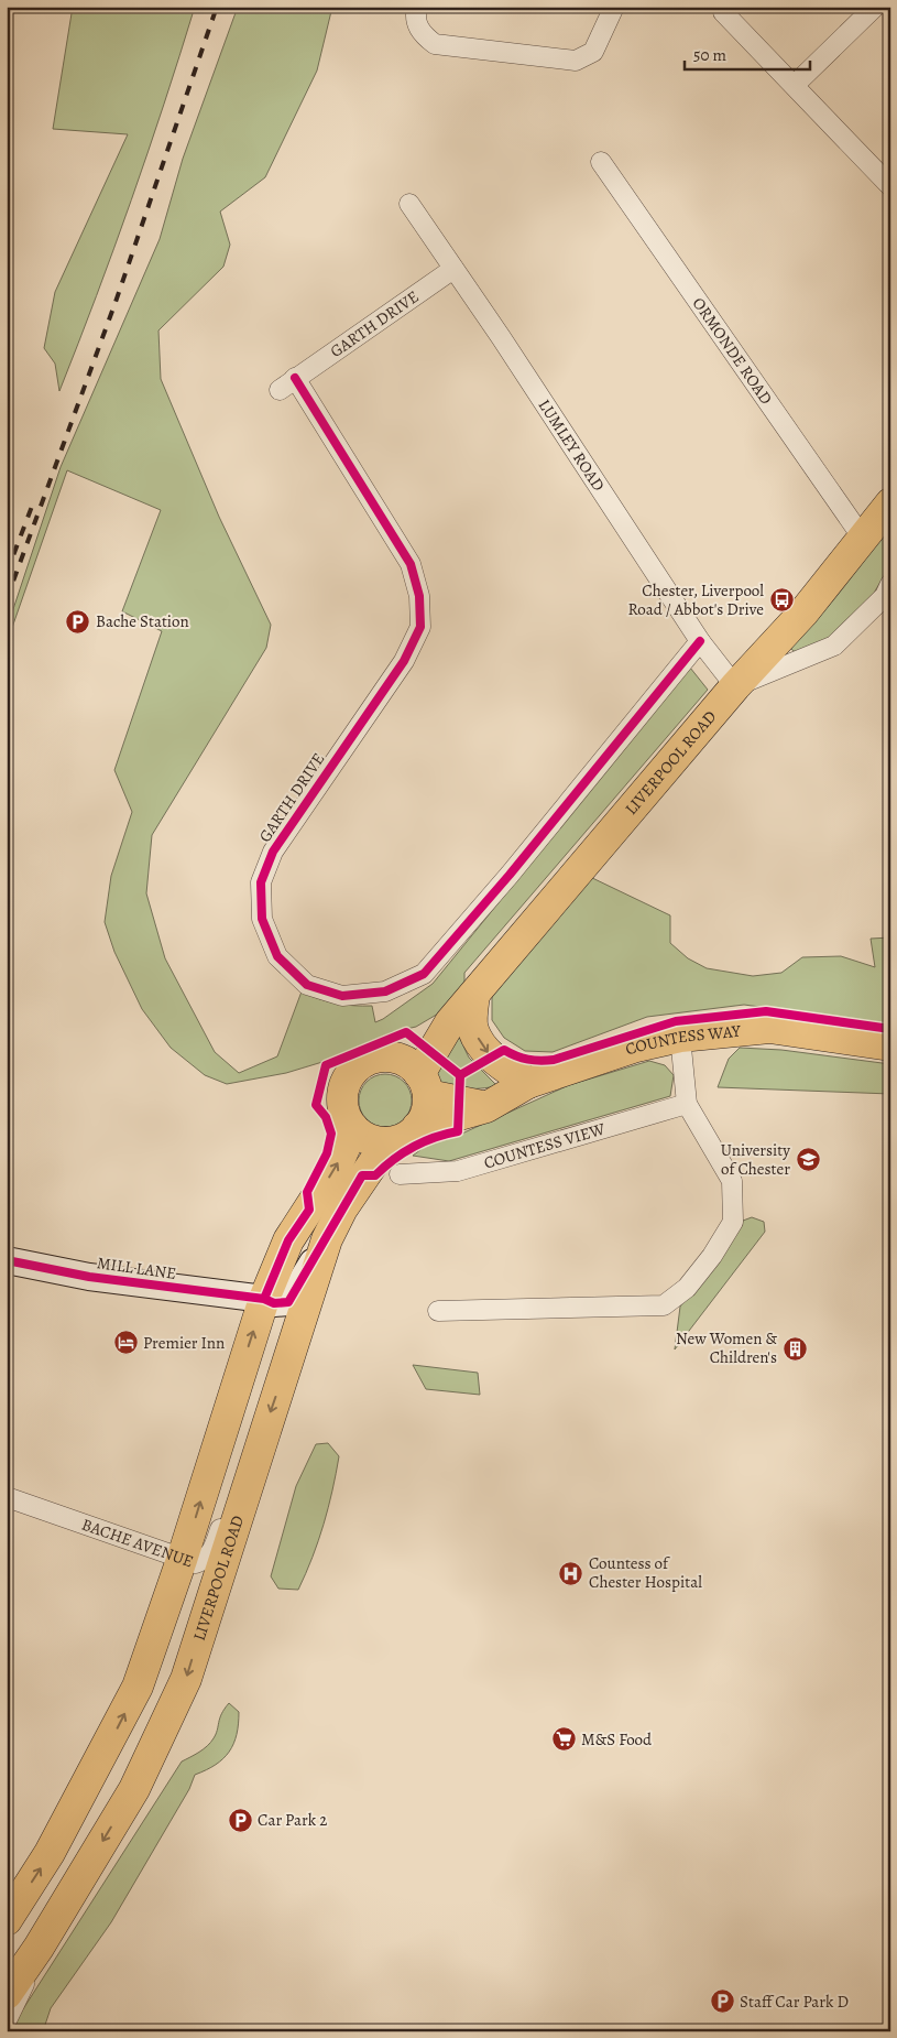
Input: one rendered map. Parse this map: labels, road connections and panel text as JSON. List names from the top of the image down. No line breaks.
{"streets":{"main road":["LIVERPOOL ROAD","COUNTESS WAY"],"street":["GARTH DRIVE","ORMONDE ROAD","LUMLEY ROAD","COUNTESS VIEW","MILL LANE","BACHE AVENUE"]},"crossings":[["GARTH DRIVE","LUMLEY ROAD"],["ORMONDE ROAD","LIVERPOOL ROAD"],["LUMLEY ROAD","LIVERPOOL ROAD"],["LIVERPOOL ROAD","COUNTESS WAY"],["LIVERPOOL ROAD","MILL LANE"],["LIVERPOOL ROAD","BACHE AVENUE"]],"places":{"bus stop":["Chester, Liverpool Road / Abbot's Drive"],"parking":["Bache Station","Car Park 2","Staff Car Park D"],"school or university":["University of Chester"],"hotel":["Premier Inn"],"building":["New Women & Children's"],"hospital":["Countess of Chester Hospital"],"supermarket":["M&S Food"]},"scale_bar":"50 m"}
